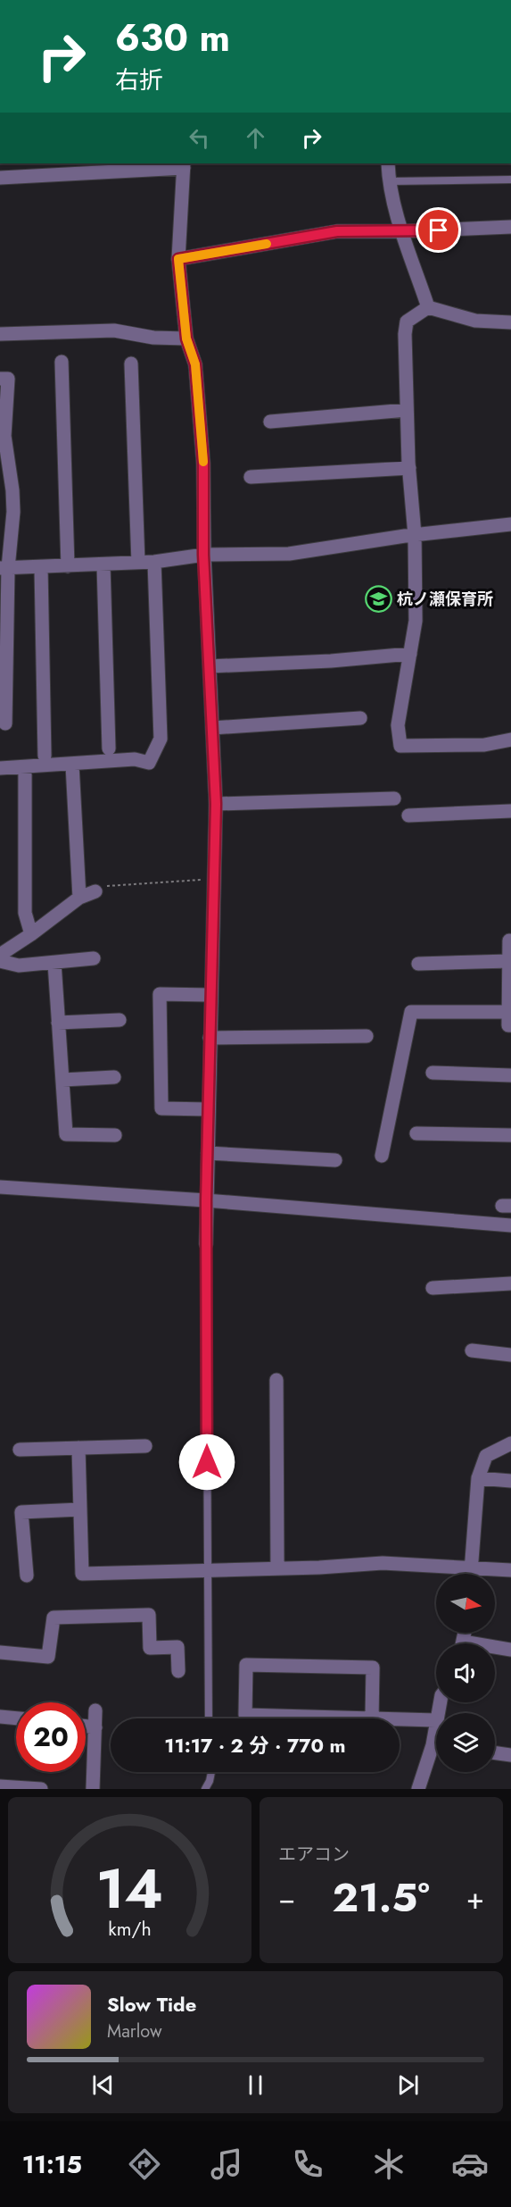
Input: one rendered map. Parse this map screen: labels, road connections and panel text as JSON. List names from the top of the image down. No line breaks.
{"places":{"school or university":["杭ノ瀬保育所"]},"north":"right","page":{"turn":["630 m","右折"],"limit":"20","trip":"11:17 · 2 分 · 770 m","tile":"エアコン","heat":["−","21.5°","+"],"song":["Slow Tide","Marlow"],"tabs":"11:15","gauge":["14","km/h"]}}
